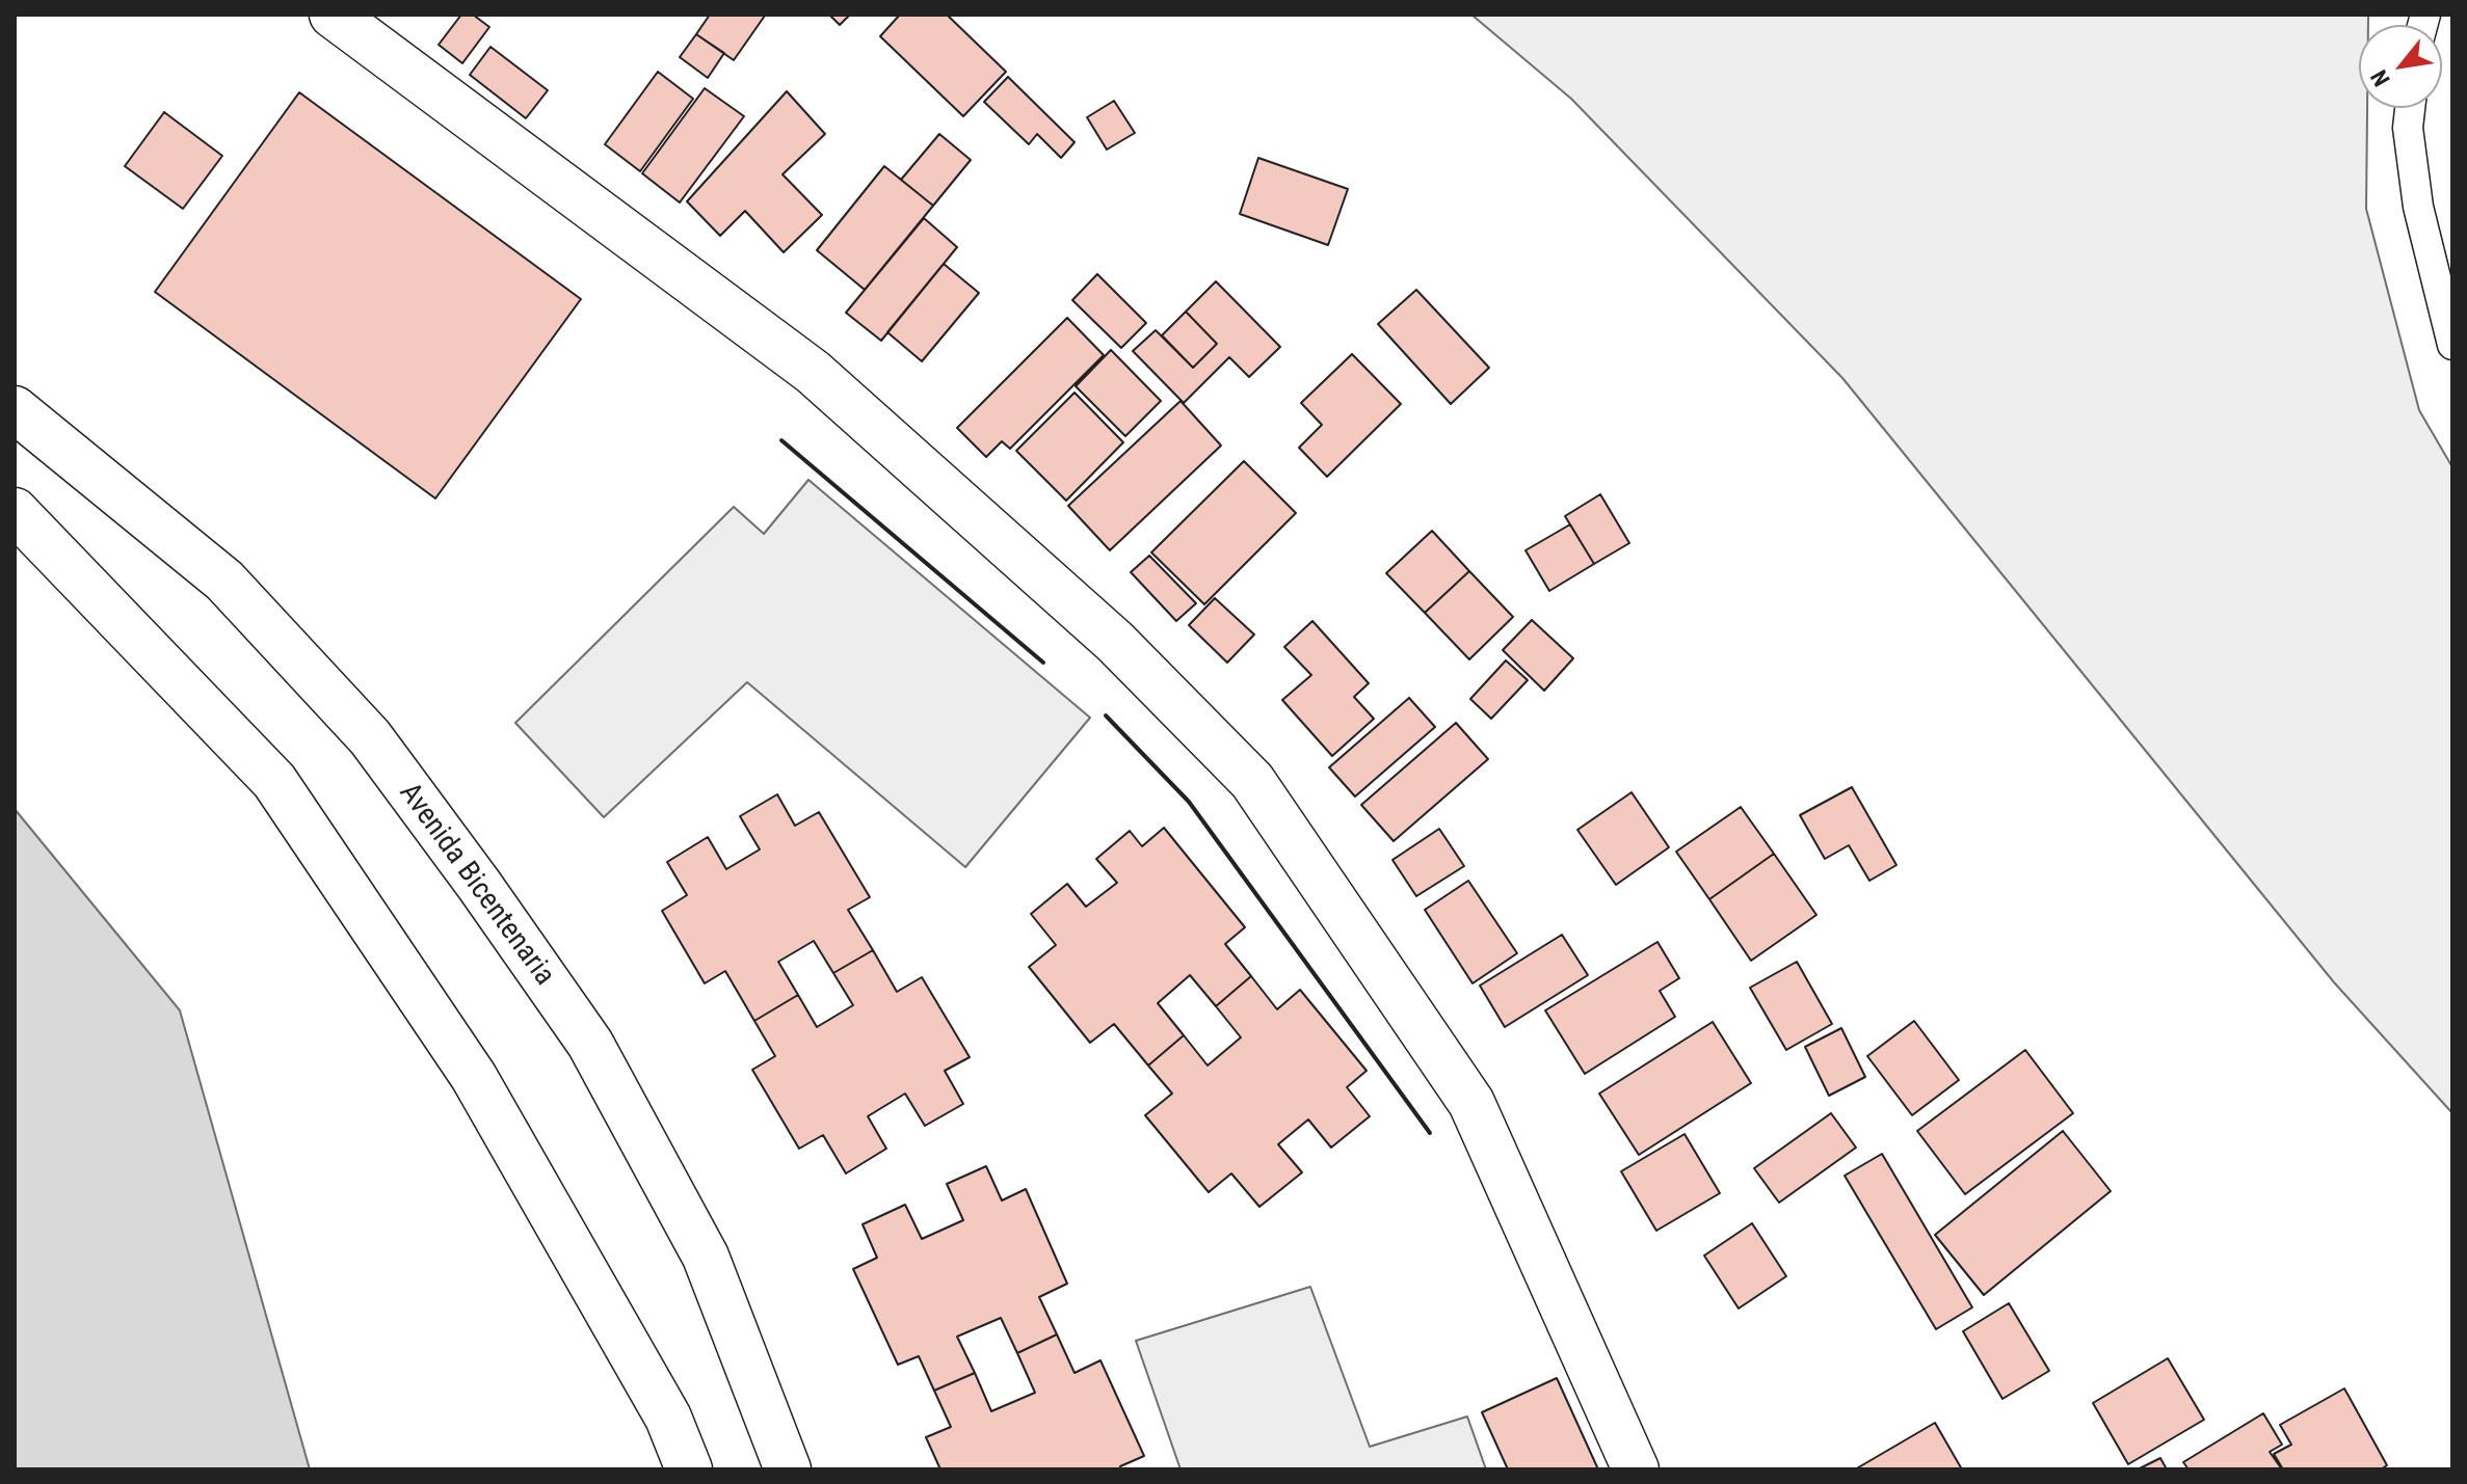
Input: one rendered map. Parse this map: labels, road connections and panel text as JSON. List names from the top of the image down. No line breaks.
{"streets":{"street":["Avenida Bicentenaria"]},"north":"bottom left"}
